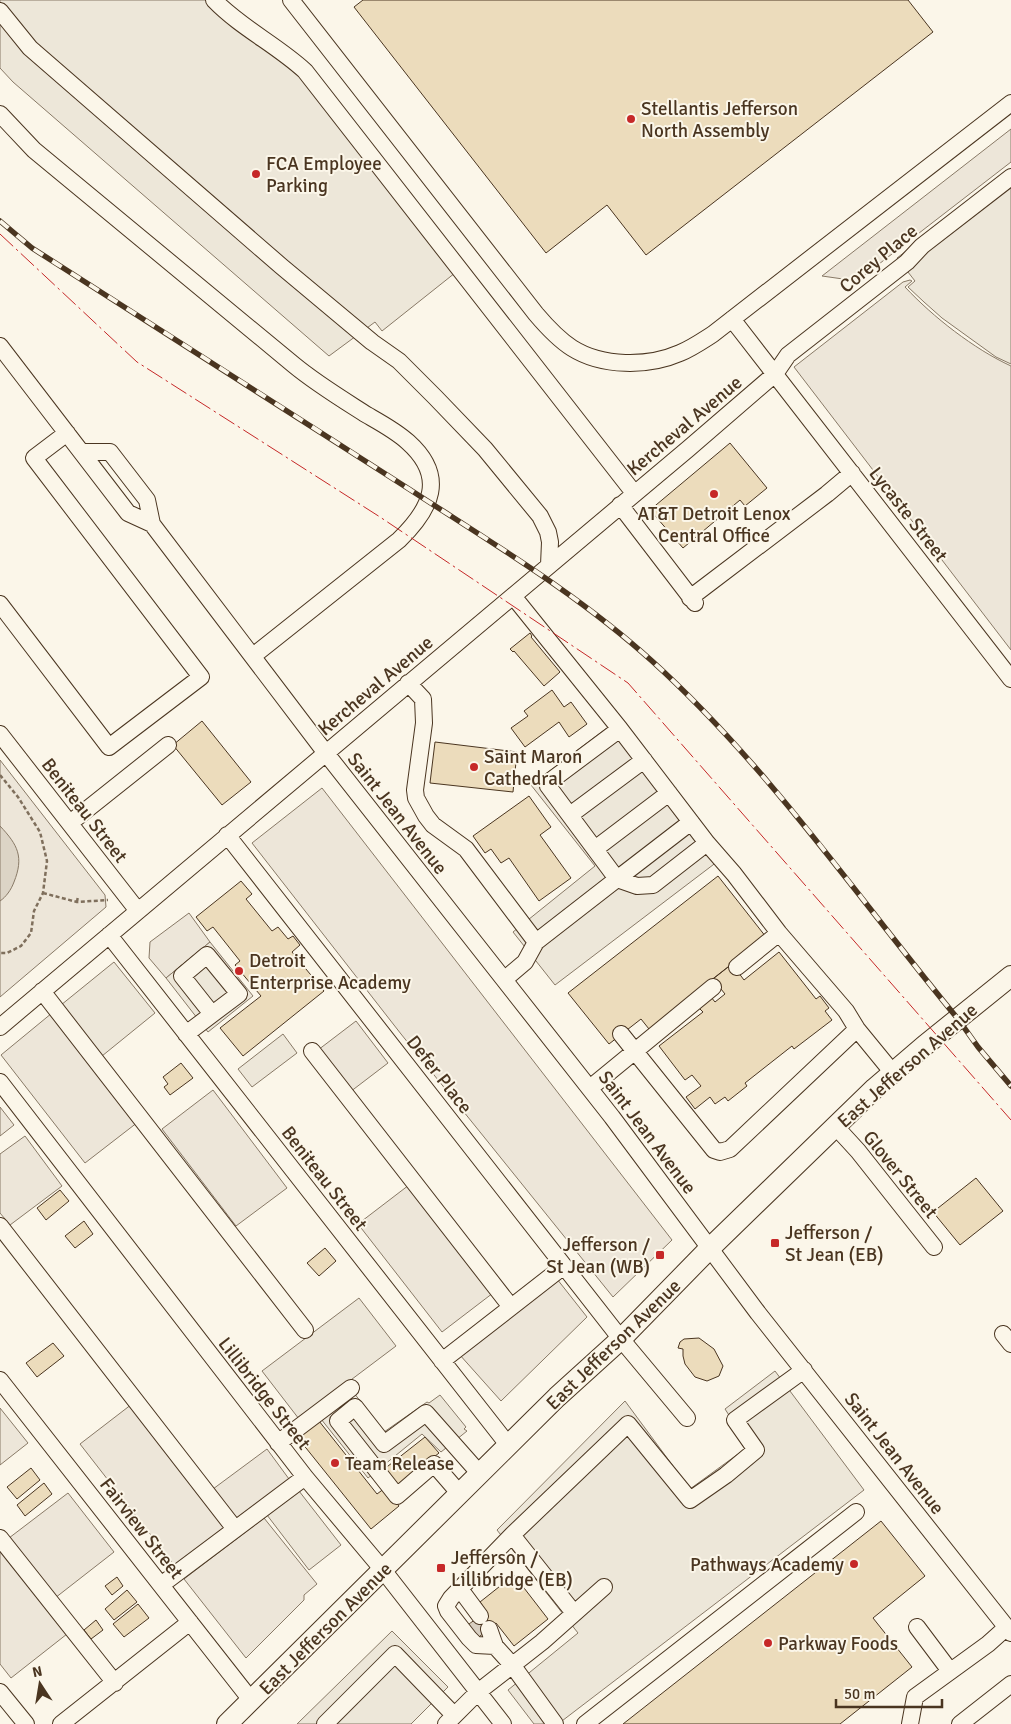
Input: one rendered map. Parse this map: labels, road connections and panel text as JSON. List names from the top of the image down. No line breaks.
{"streets":{"main road":["East Jefferson Avenue"],"street":["Corey Place","Kercheval Avenue","Lycaste Street","Beniteau Street","Saint Jean Avenue","Defer Place","Glover Street","Lillibridge Street","Fairview Street"]},"crossings":[["Corey Place","Kercheval Avenue"],["Corey Place","Lycaste Street"],["Kercheval Avenue","Lycaste Street"],["Kercheval Avenue","Beniteau Street"],["Kercheval Avenue","Saint Jean Avenue"],["Kercheval Avenue","Defer Place"],["Beniteau Street","East Jefferson Avenue"],["Saint Jean Avenue","East Jefferson Avenue"],["East Jefferson Avenue","Defer Place"],["East Jefferson Avenue","Glover Street"],["East Jefferson Avenue","Lillibridge Street"],["East Jefferson Avenue","Fairview Street"]],"places":{"other":["Stellantis Jefferson North Assembly","FCA Employee Parking","AT&T Detroit Lenox Central Office","Saint Maron Cathedral","Detroit Enterprise Academy","Team Release","Pathways Academy","Parkway Foods"],"transit":["Jefferson / St Jean (EB)","Jefferson / St Jean (WB)","Jefferson / Lillibridge (EB)"]},"scale_bar":"50 m","north":"top"}
